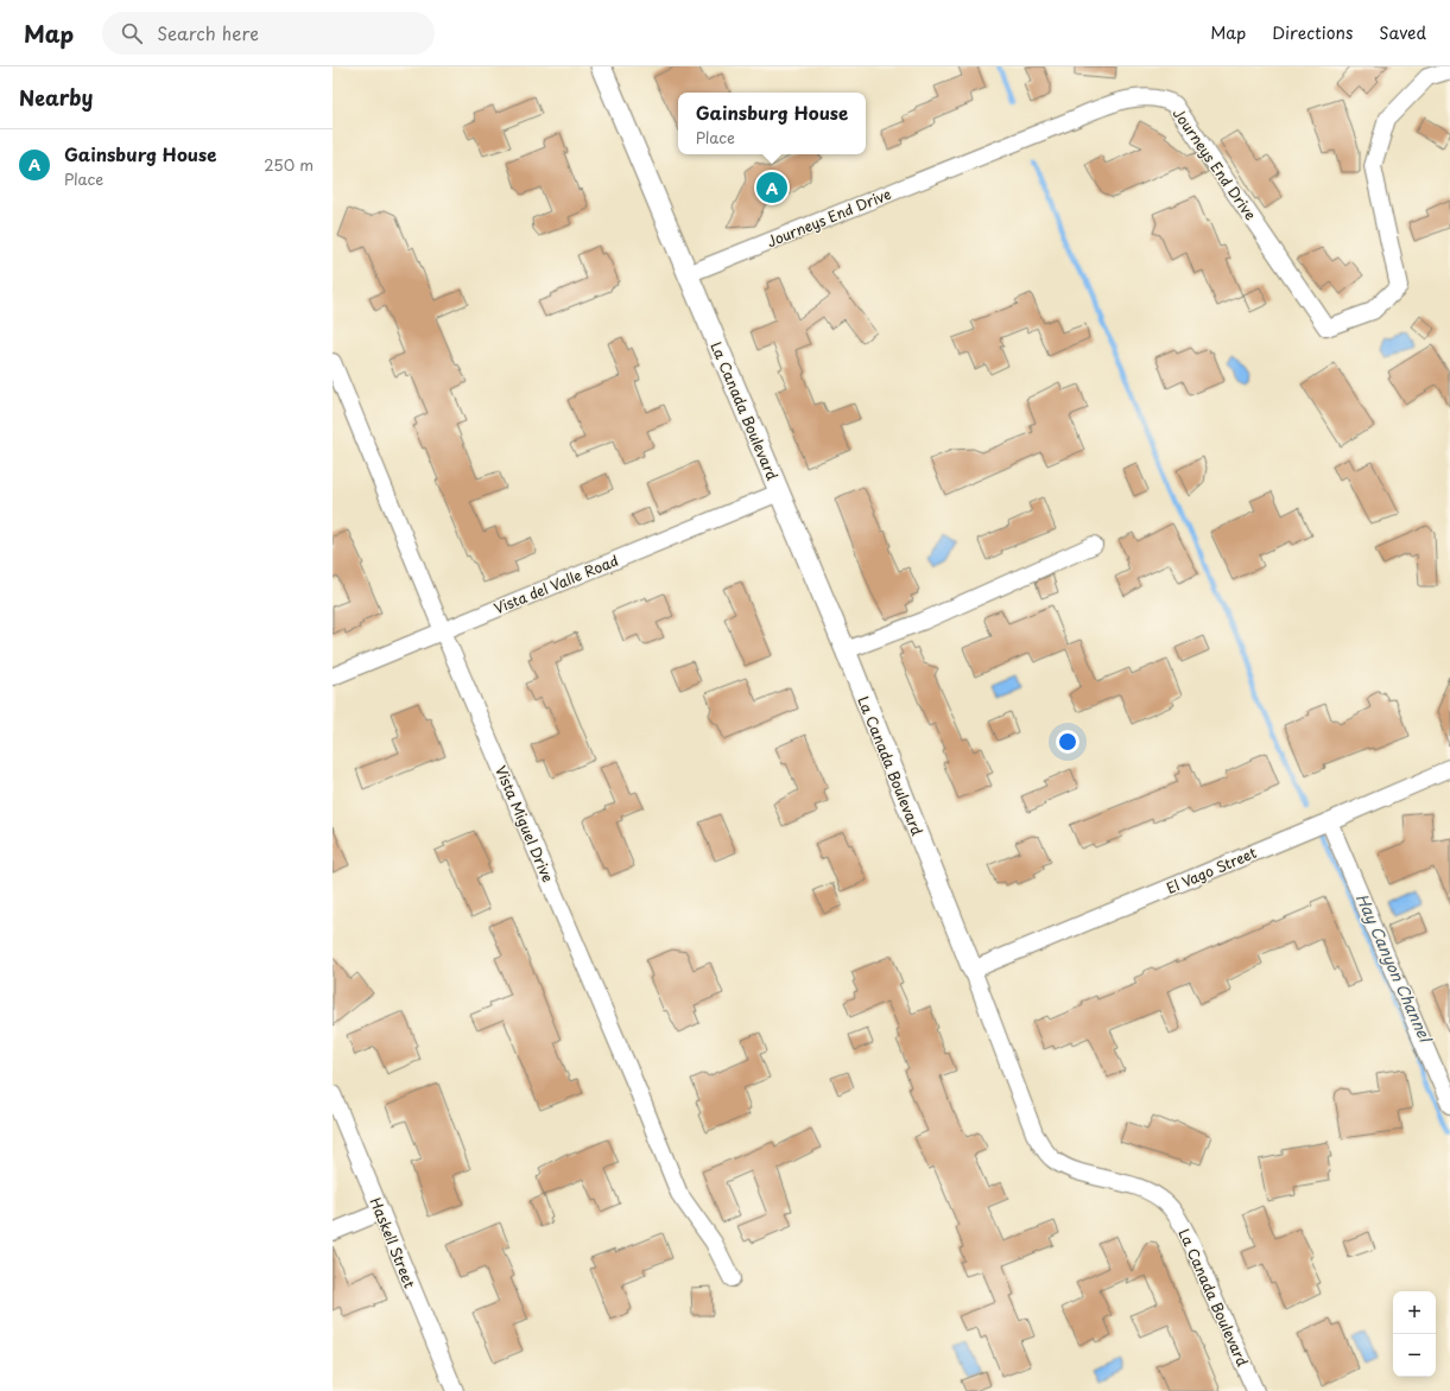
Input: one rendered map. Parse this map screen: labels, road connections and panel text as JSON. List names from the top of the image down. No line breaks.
{"streets":{"street":["Journeys End Drive","La Canada Boulevard","Vista del Valle Road","Vista Miguel Drive","El Vago Street","Haskell Street"]},"crossings":[["Journeys End Drive","La Canada Boulevard"],["La Canada Boulevard","Vista del Valle Road"],["La Canada Boulevard","El Vago Street"],["Vista del Valle Road","Vista Miguel Drive"]],"water":["Hay Canyon Channel"],"page":{"header":"Map","search":"Search here","nav":["Map","Directions","Saved"],"heading":"Nearby","popup":["Gainsburg House","Place"],"list":[{"mark":"A","name":"Gainsburg House","note":"Place","value":"250 m"}],"pins":"A","map_buttons":["+","−"]}}
